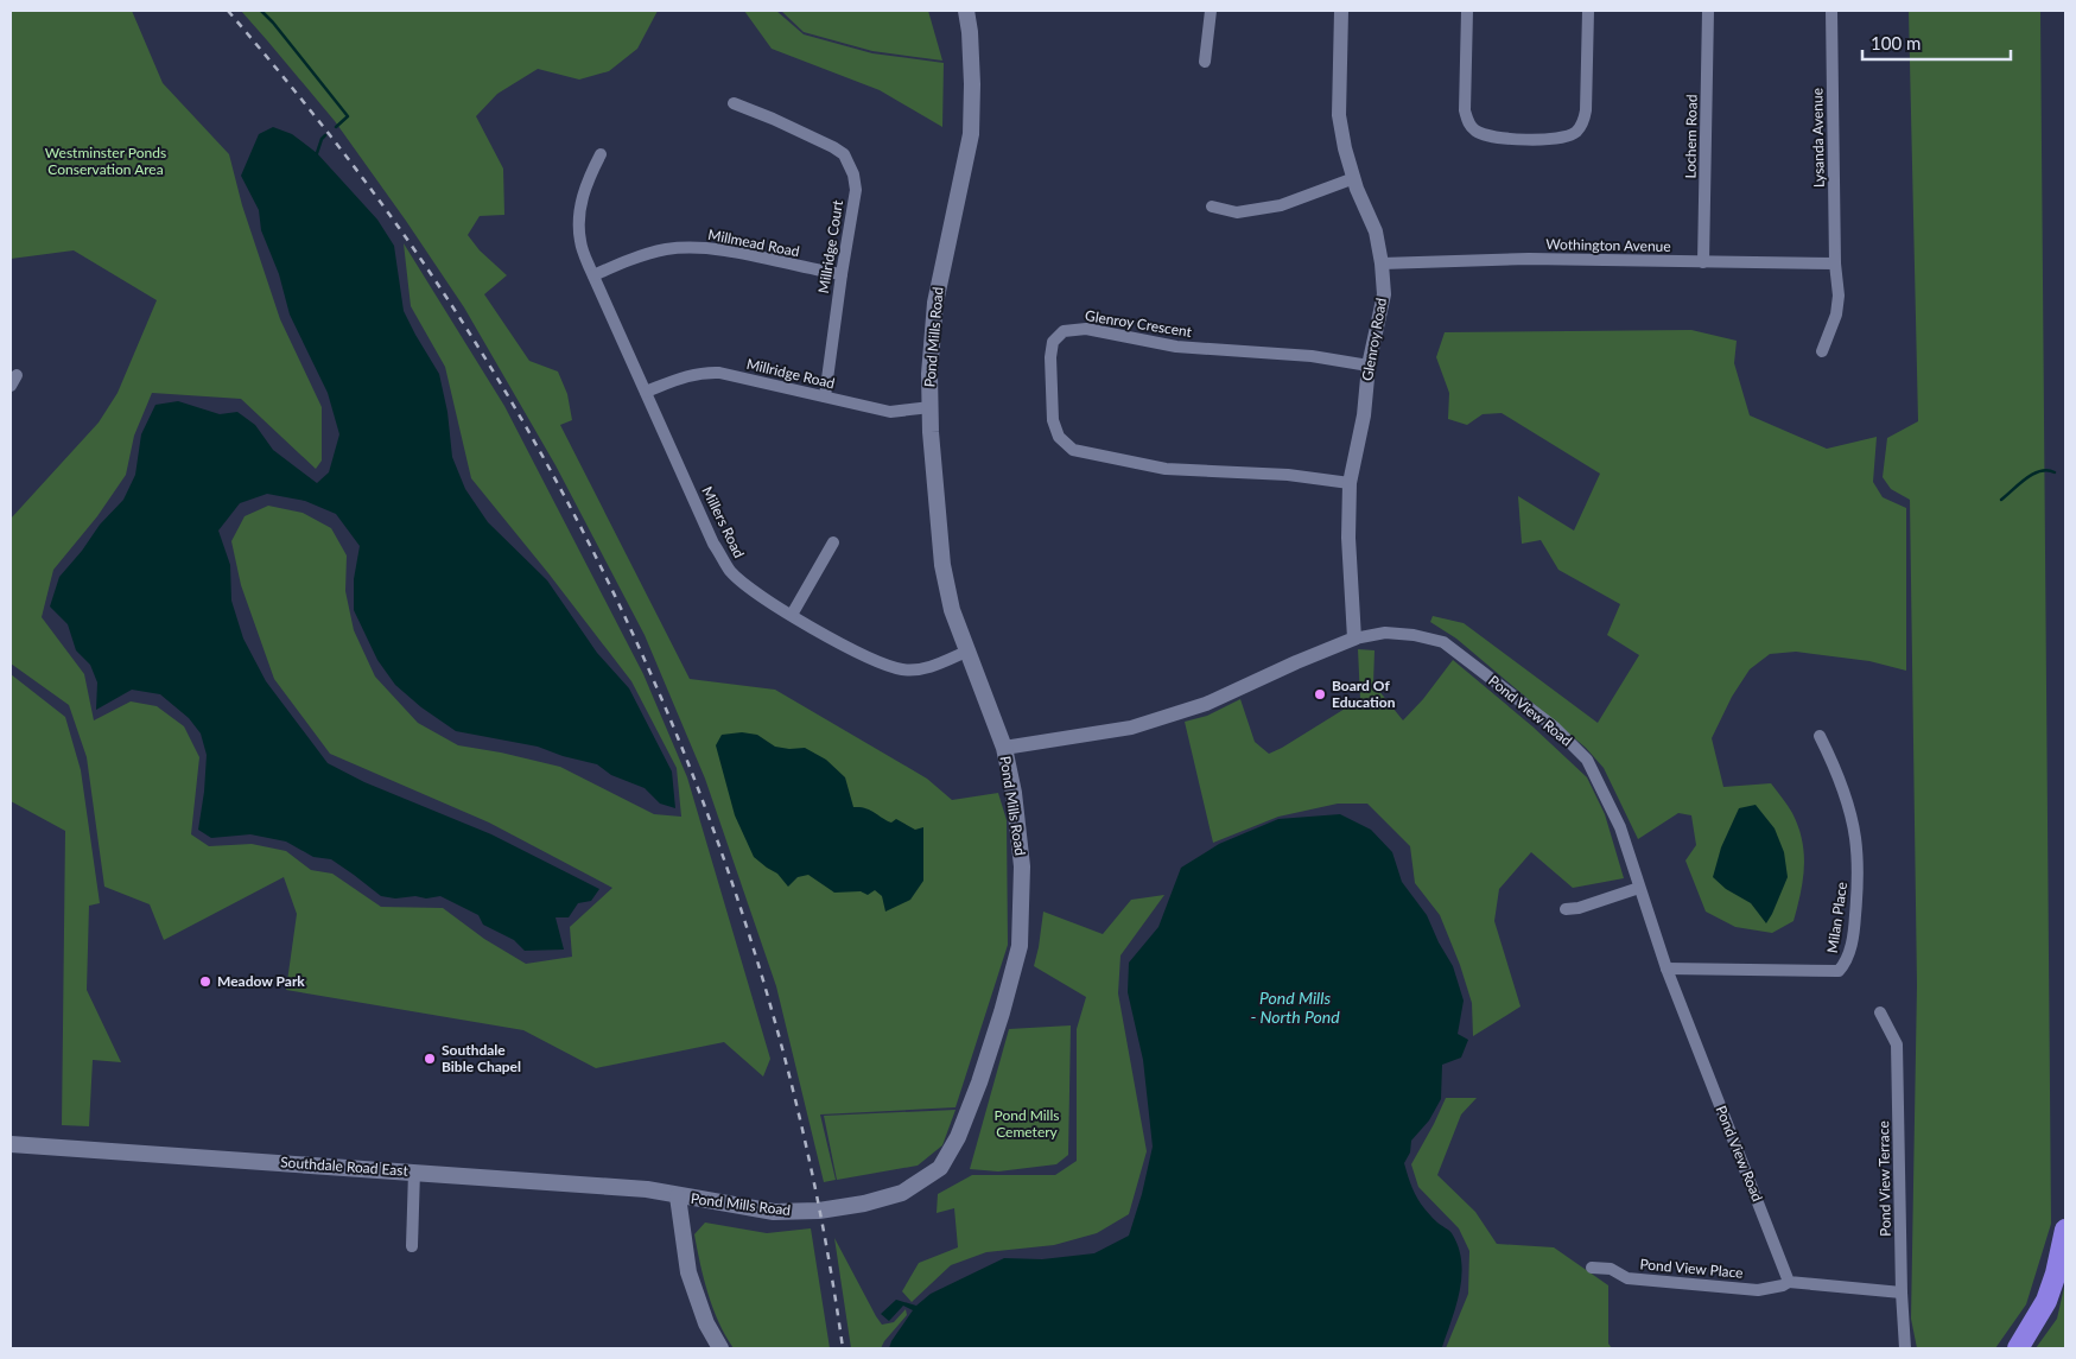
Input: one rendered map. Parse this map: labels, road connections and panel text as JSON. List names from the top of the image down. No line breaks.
{"streets":{"main road":["Pond Mills Road","Southdale Road East"],"street":["Lochem Road","Lysanda Avenue","Millmead Road","Wothington Avenue","Millridge Court","Glenroy Crescent","Glenroy Road","Millridge Road","Millers Road","Pond View Road","Milan Place","Pond View Terrace","Pond View Place"]},"crossings":[["Lochem Road","Wothington Avenue"],["Lysanda Avenue","Wothington Avenue"],["Millmead Road","Millridge Court"],["Millmead Road","Millers Road"],["Wothington Avenue","Glenroy Road"],["Millridge Court","Millridge Road"],["Glenroy Crescent","Glenroy Road"],["Pond Mills Road","Millridge Road"],["Pond Mills Road","Millers Road"],["Pond Mills Road","Pond View Road"],["Pond Mills Road","Southdale Road East"],["Glenroy Road","Pond View Road"],["Millridge Road","Millers Road"],["Pond View Road","Milan Place"],["Pond View Road","Pond View Place"]],"water":["Pond Mills - North Pond"],"parks":["Westminster Ponds Conservation Area","Pond Mills Cemetery"],"places":["Board Of Education","Meadow Park","Southdale Bible Chapel"],"scale_bar":"100 m"}
